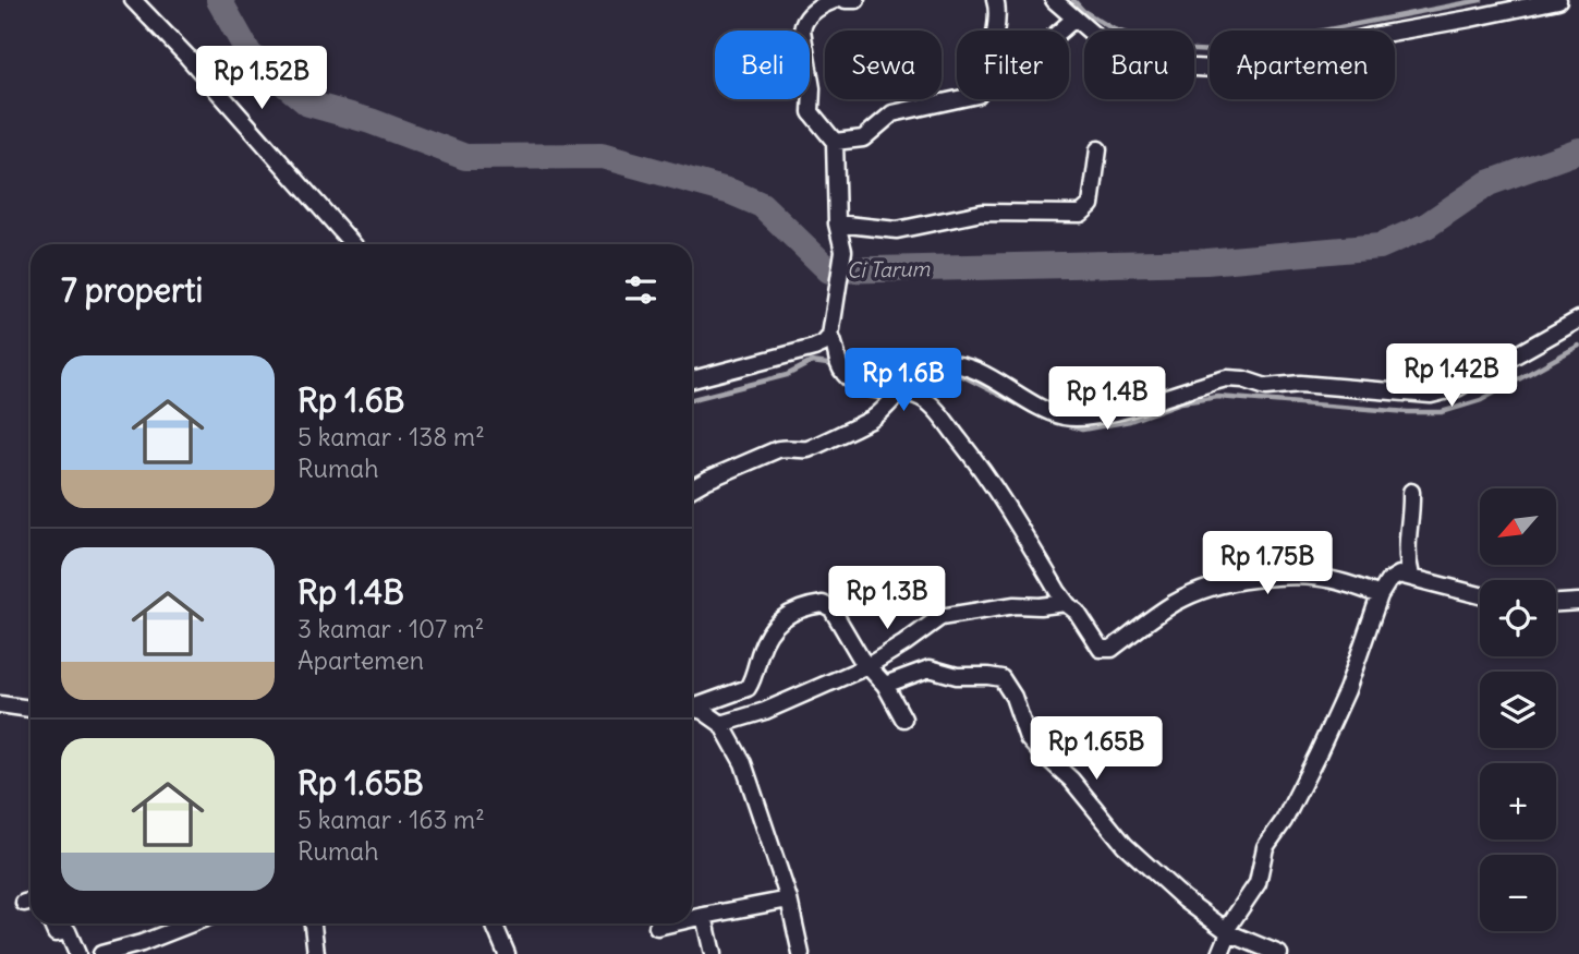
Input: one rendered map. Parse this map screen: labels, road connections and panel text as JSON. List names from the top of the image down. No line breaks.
{"water":["Ci Tarum"],"north":"bottom left","page":{"chip":["Beli","Sewa","Filter","Baru","Apartemen"],"price":["Rp 1.52B","Rp 1.42B","Rp 1.6B","Rp 1.4B","Rp 1.75B","Rp 1.3B","Rp 1.65B"],"heading":"7 properti","list":[{"name":"Rp 1.6B","note":"5 kamar · 138 m² · Rumah"},{"name":"Rp 1.4B","note":"3 kamar · 107 m² · Apartemen"},{"name":"Rp 1.65B","note":"5 kamar · 163 m² · Rumah"}],"map_buttons":["+","−"]}}
